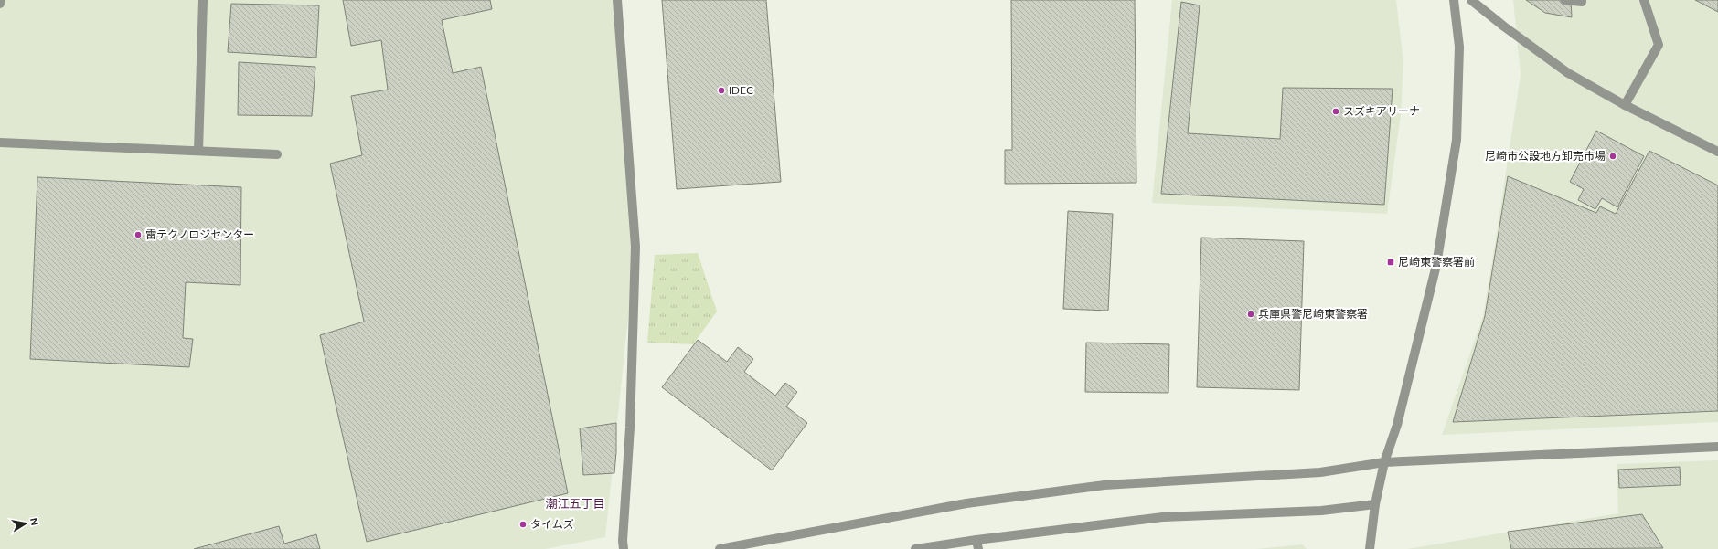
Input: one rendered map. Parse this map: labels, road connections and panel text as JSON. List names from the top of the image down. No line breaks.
{"districts":["潮江五丁目"],"places":{"other":["IDEC","スズキアリーナ","尼崎市公設地方卸売市場","雷テクノロジセンター","兵庫県警尼崎東警察署","タイムズ"],"transit":["尼崎東警察署前"]},"north":"right"}
